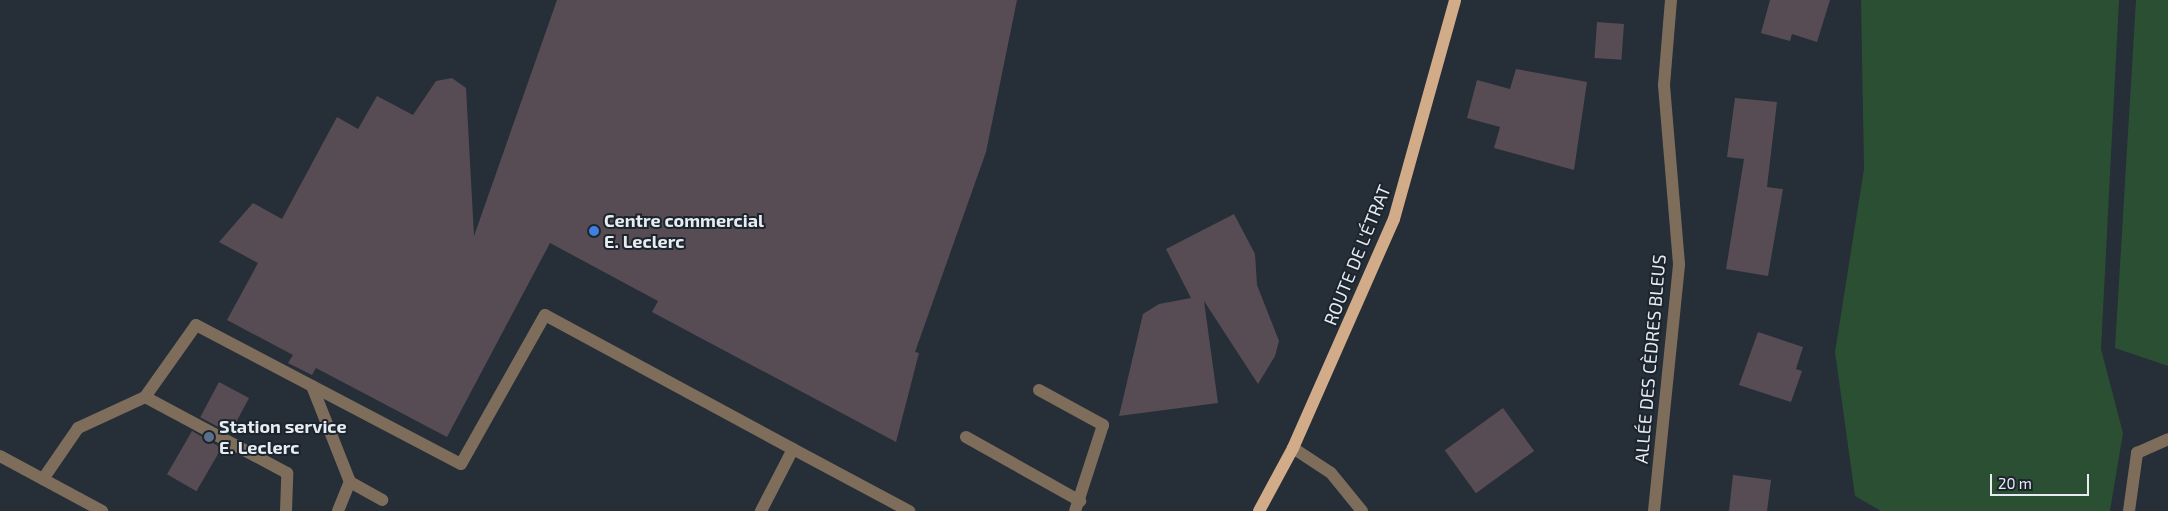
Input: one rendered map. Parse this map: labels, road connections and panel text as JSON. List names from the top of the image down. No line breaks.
{"streets":{"main road":["ROUTE DE L'ÉTRAT"],"street":["ALLÉE DES CÈDRES BLEUS"]},"places":["Centre commercial E. Leclerc","Station service E. Leclerc"],"scale_bar":"20 m"}
